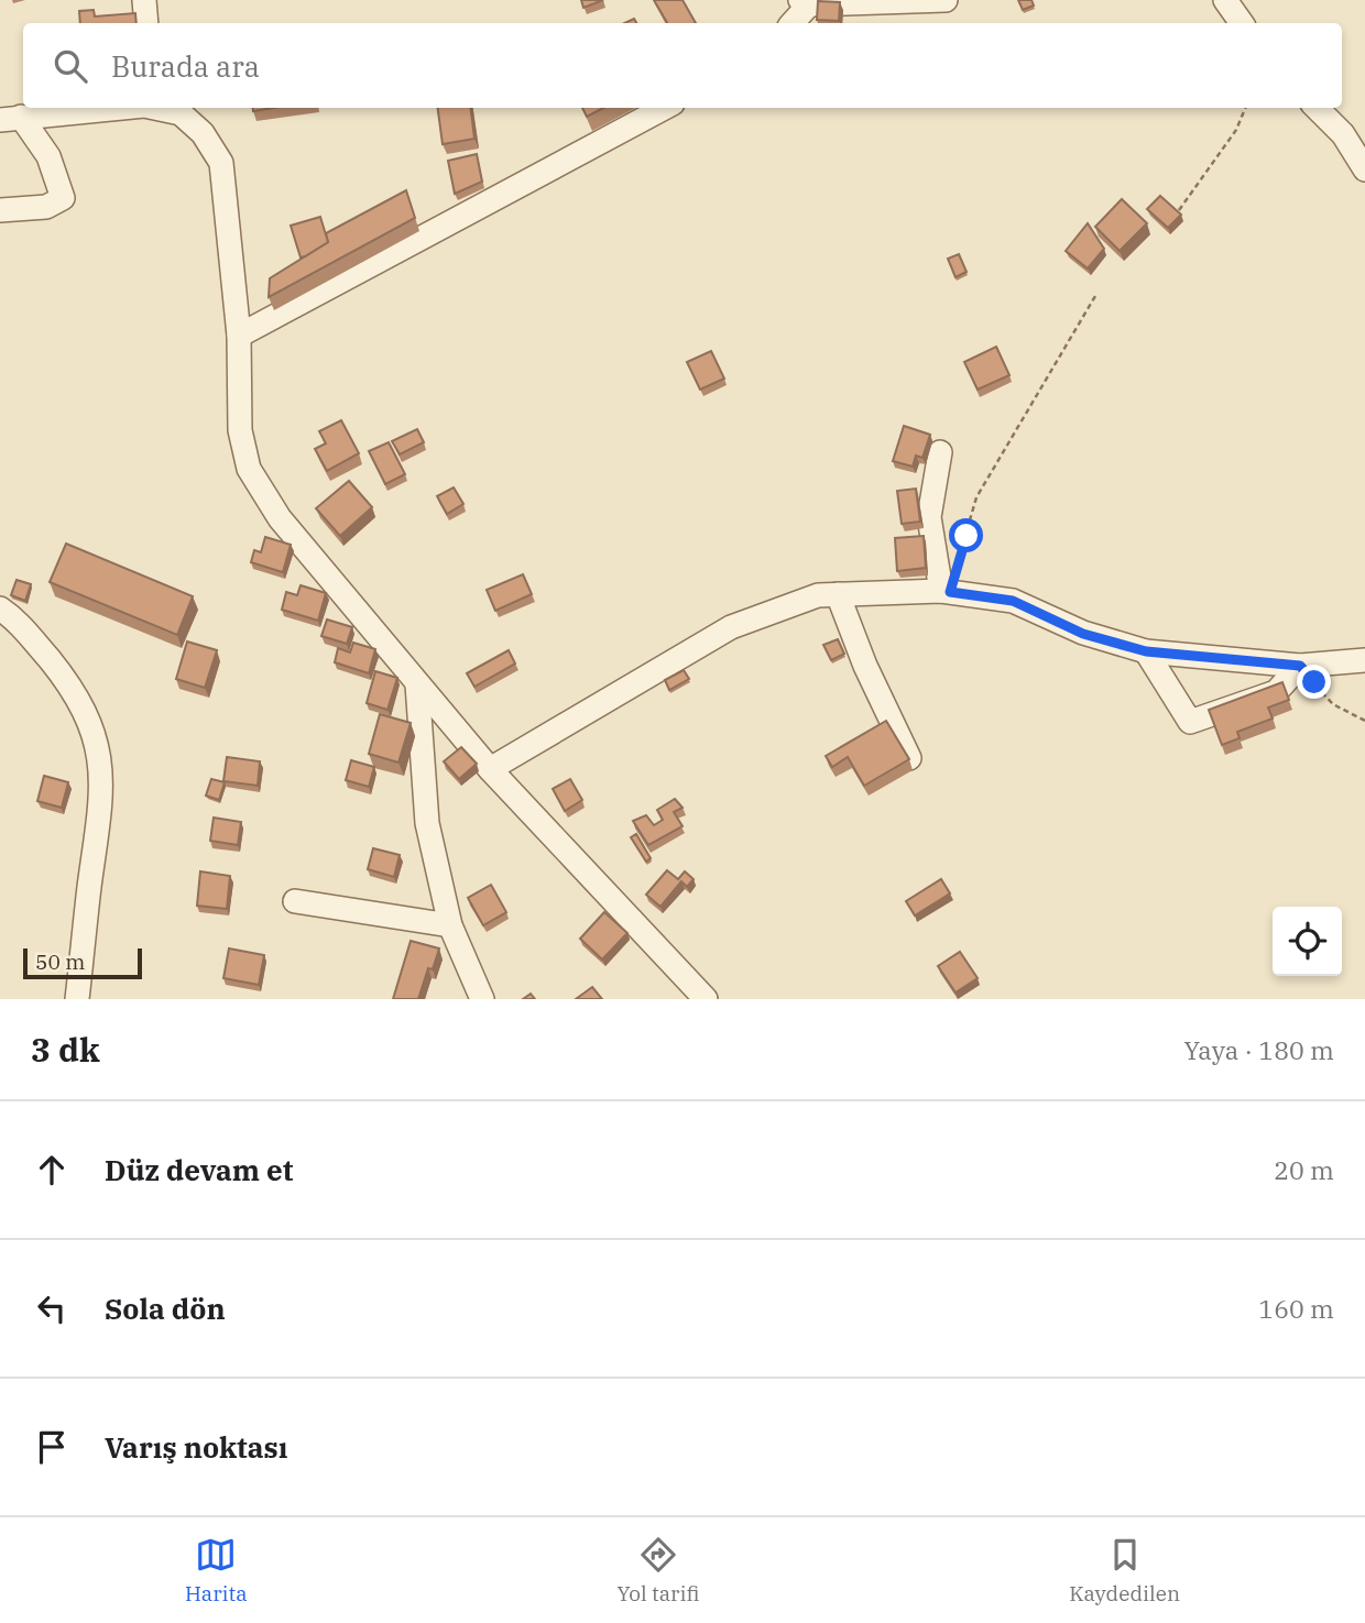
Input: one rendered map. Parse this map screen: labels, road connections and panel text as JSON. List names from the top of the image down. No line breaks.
{"scale_bar":"50 m","page":{"search":"Burada ara","scale":"50 m","heading":["3 dk","Yaya · 180 m"],"list":[["Düz devam et","20 m"],["Sola dön","160 m"],"Varış noktası"],"nav":["Harita","Yol tarifi","Kaydedilen"]}}
